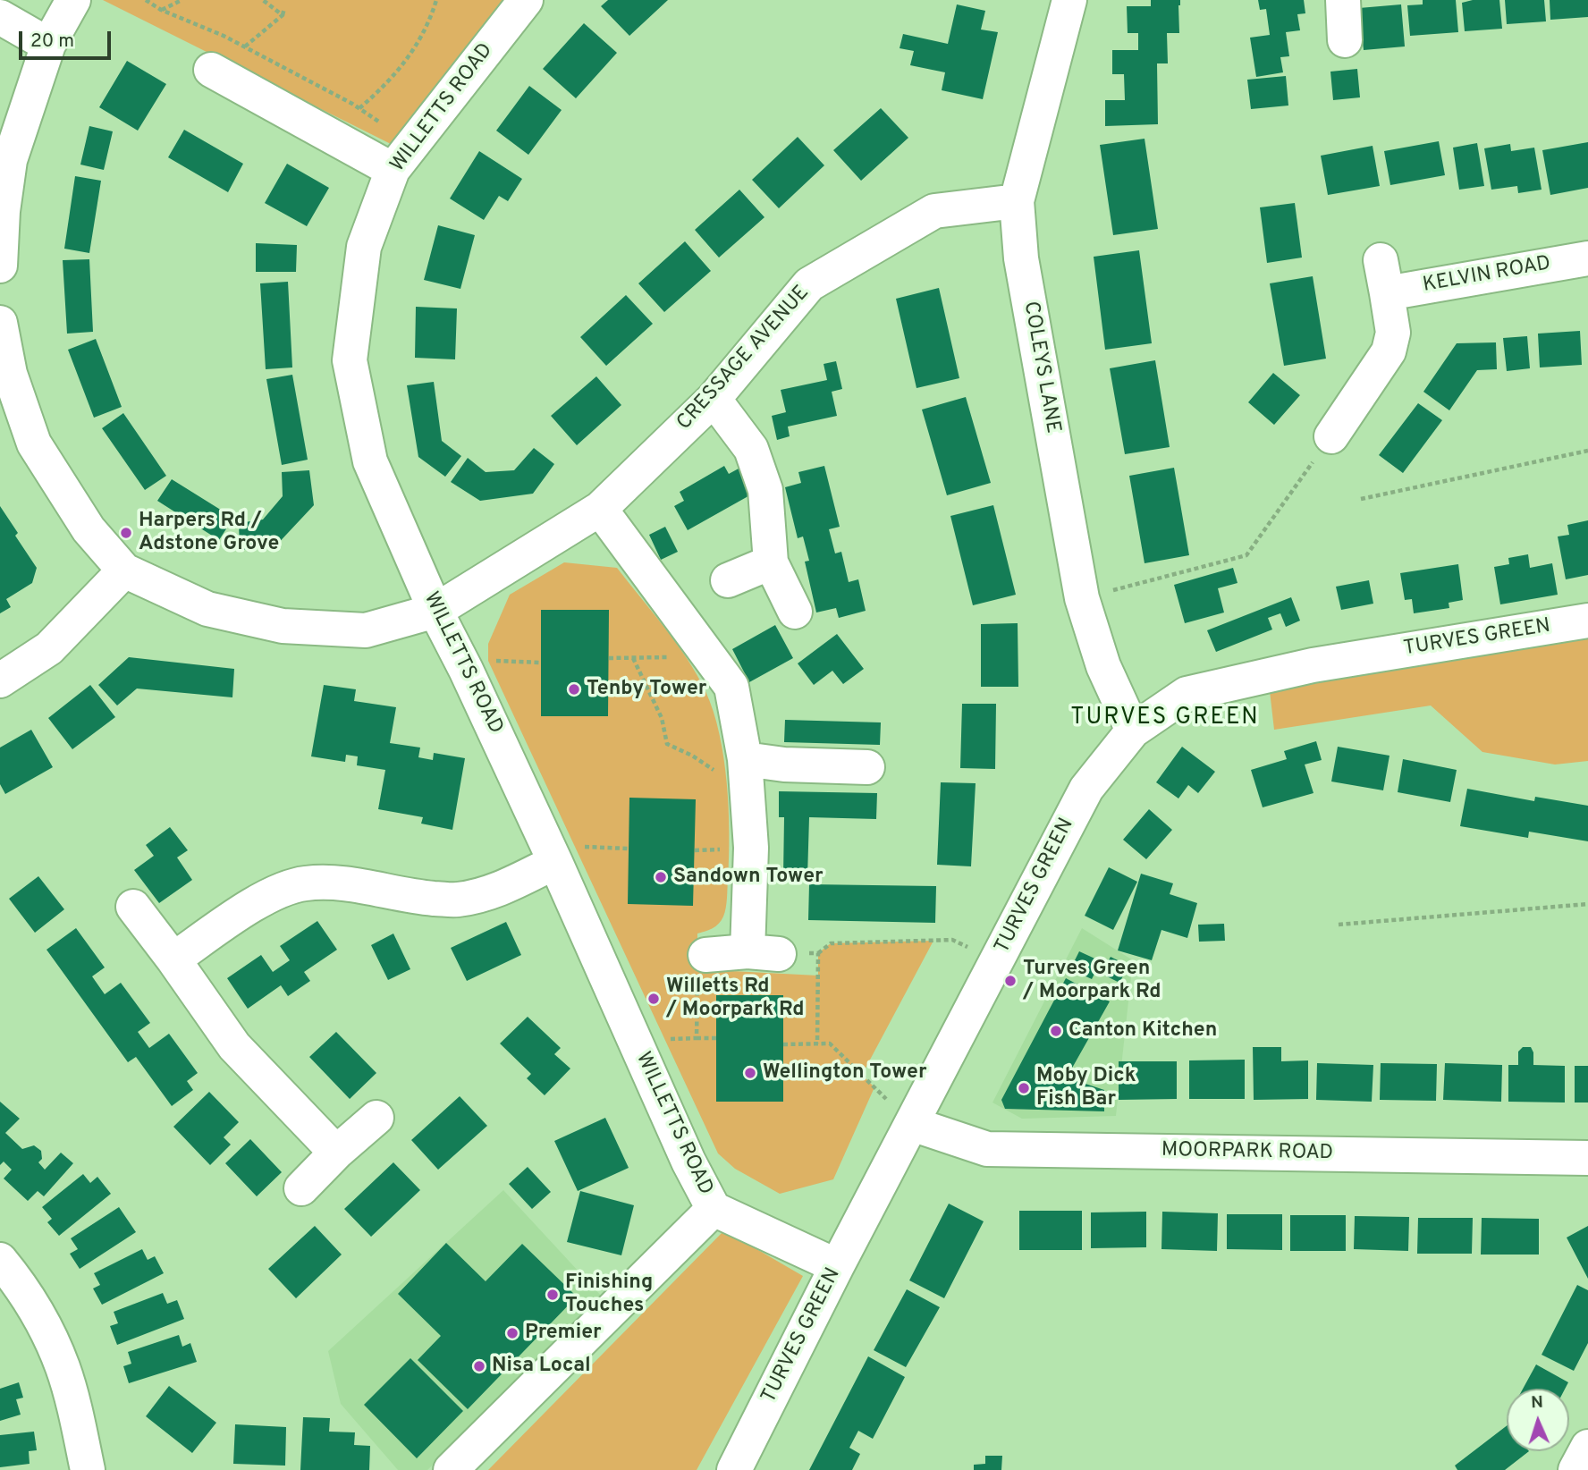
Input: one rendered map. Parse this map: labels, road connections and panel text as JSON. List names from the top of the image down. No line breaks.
{"streets":{"street":["WILLETTS ROAD","KELVIN ROAD","CRESSAGE AVENUE","COLEYS LANE","TURVES GREEN","MOORPARK ROAD"]},"crossings":[["WILLETTS ROAD","CRESSAGE AVENUE"],["WILLETTS ROAD","TURVES GREEN"],["CRESSAGE AVENUE","COLEYS LANE"],["COLEYS LANE","TURVES GREEN"],["TURVES GREEN","MOORPARK ROAD"]],"districts":["TURVES GREEN"],"places":["Harpers Rd / Adstone Grove","Tenby Tower","Sandown Tower","Turves Green / Moorpark Rd","Willetts Rd / Moorpark Rd","Canton Kitchen","Wellington Tower","Moby Dick Fish Bar","Finishing Touches","Premier","Nisa Local"],"scale_bar":"20 m","north":"top"}
